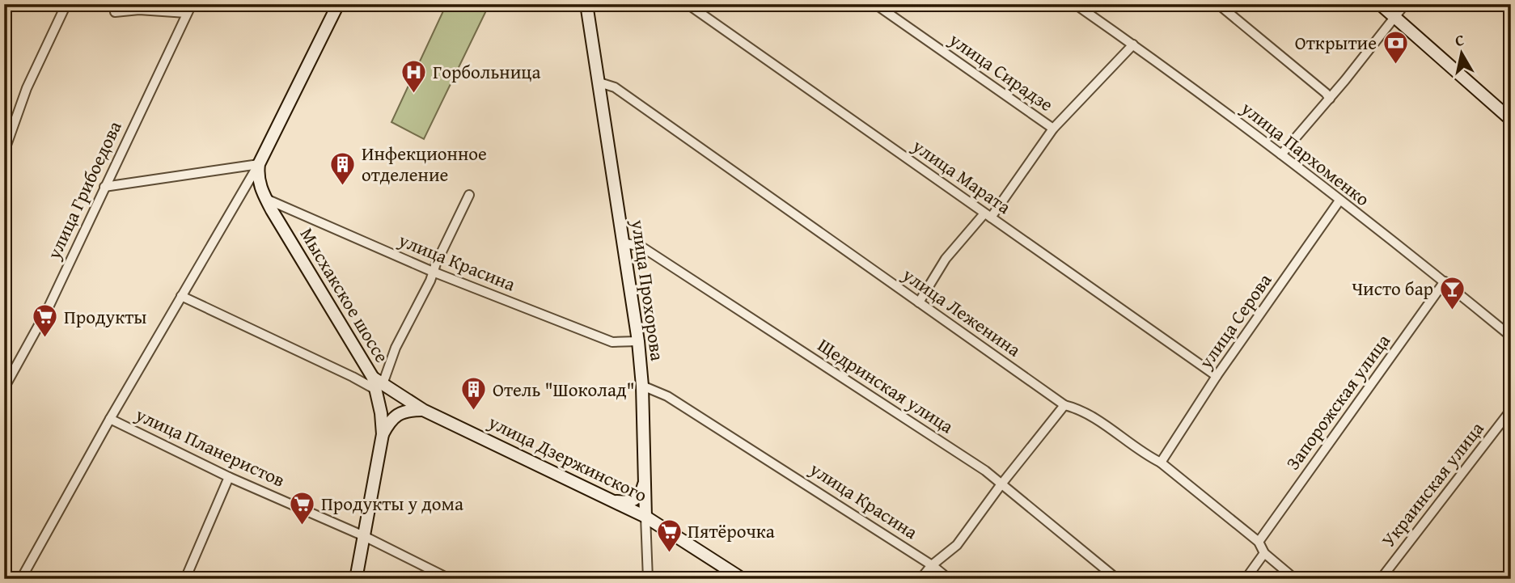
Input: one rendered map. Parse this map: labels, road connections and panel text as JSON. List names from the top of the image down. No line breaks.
{"streets":{"street":["улица Сирадзе","улица Пархоменко","улица Марата","улица Грибоедова","улица Красина","улица Прохорова","Мысхакское шоссе","улица Леженина","улица Серова","Щедринская улица","Запорожская улица","улица Планеристов","улица Дзержинского","Украинская улица"]},"crossings":[["улица Пархоменко","улица Серова"],["улица Пархоменко","Запорожская улица"],["улица Марата","улица Серова"],["улица Красина","улица Прохорова"],["улица Красина","Мысхакское шоссе"],["улица Прохорова","улица Леженина"],["улица Прохорова","Щедринская улица"],["улица Прохорова","улица Дзержинского"],["Мысхакское шоссе","улица Планеристов"],["Мысхакское шоссе","улица Дзержинского"],["улица Леженина","улица Серова"],["улица Леженина","Запорожская улица"]],"places":{"bank":["Открытие"],"hospital":["Горбольница"],"building":["Инфекционное отделение","Отель \"Шоколад\""],"bar":["Чисто бар"],"supermarket":["Продукты","Продукты у дома","Пятёрочка"]},"north":"top"}
